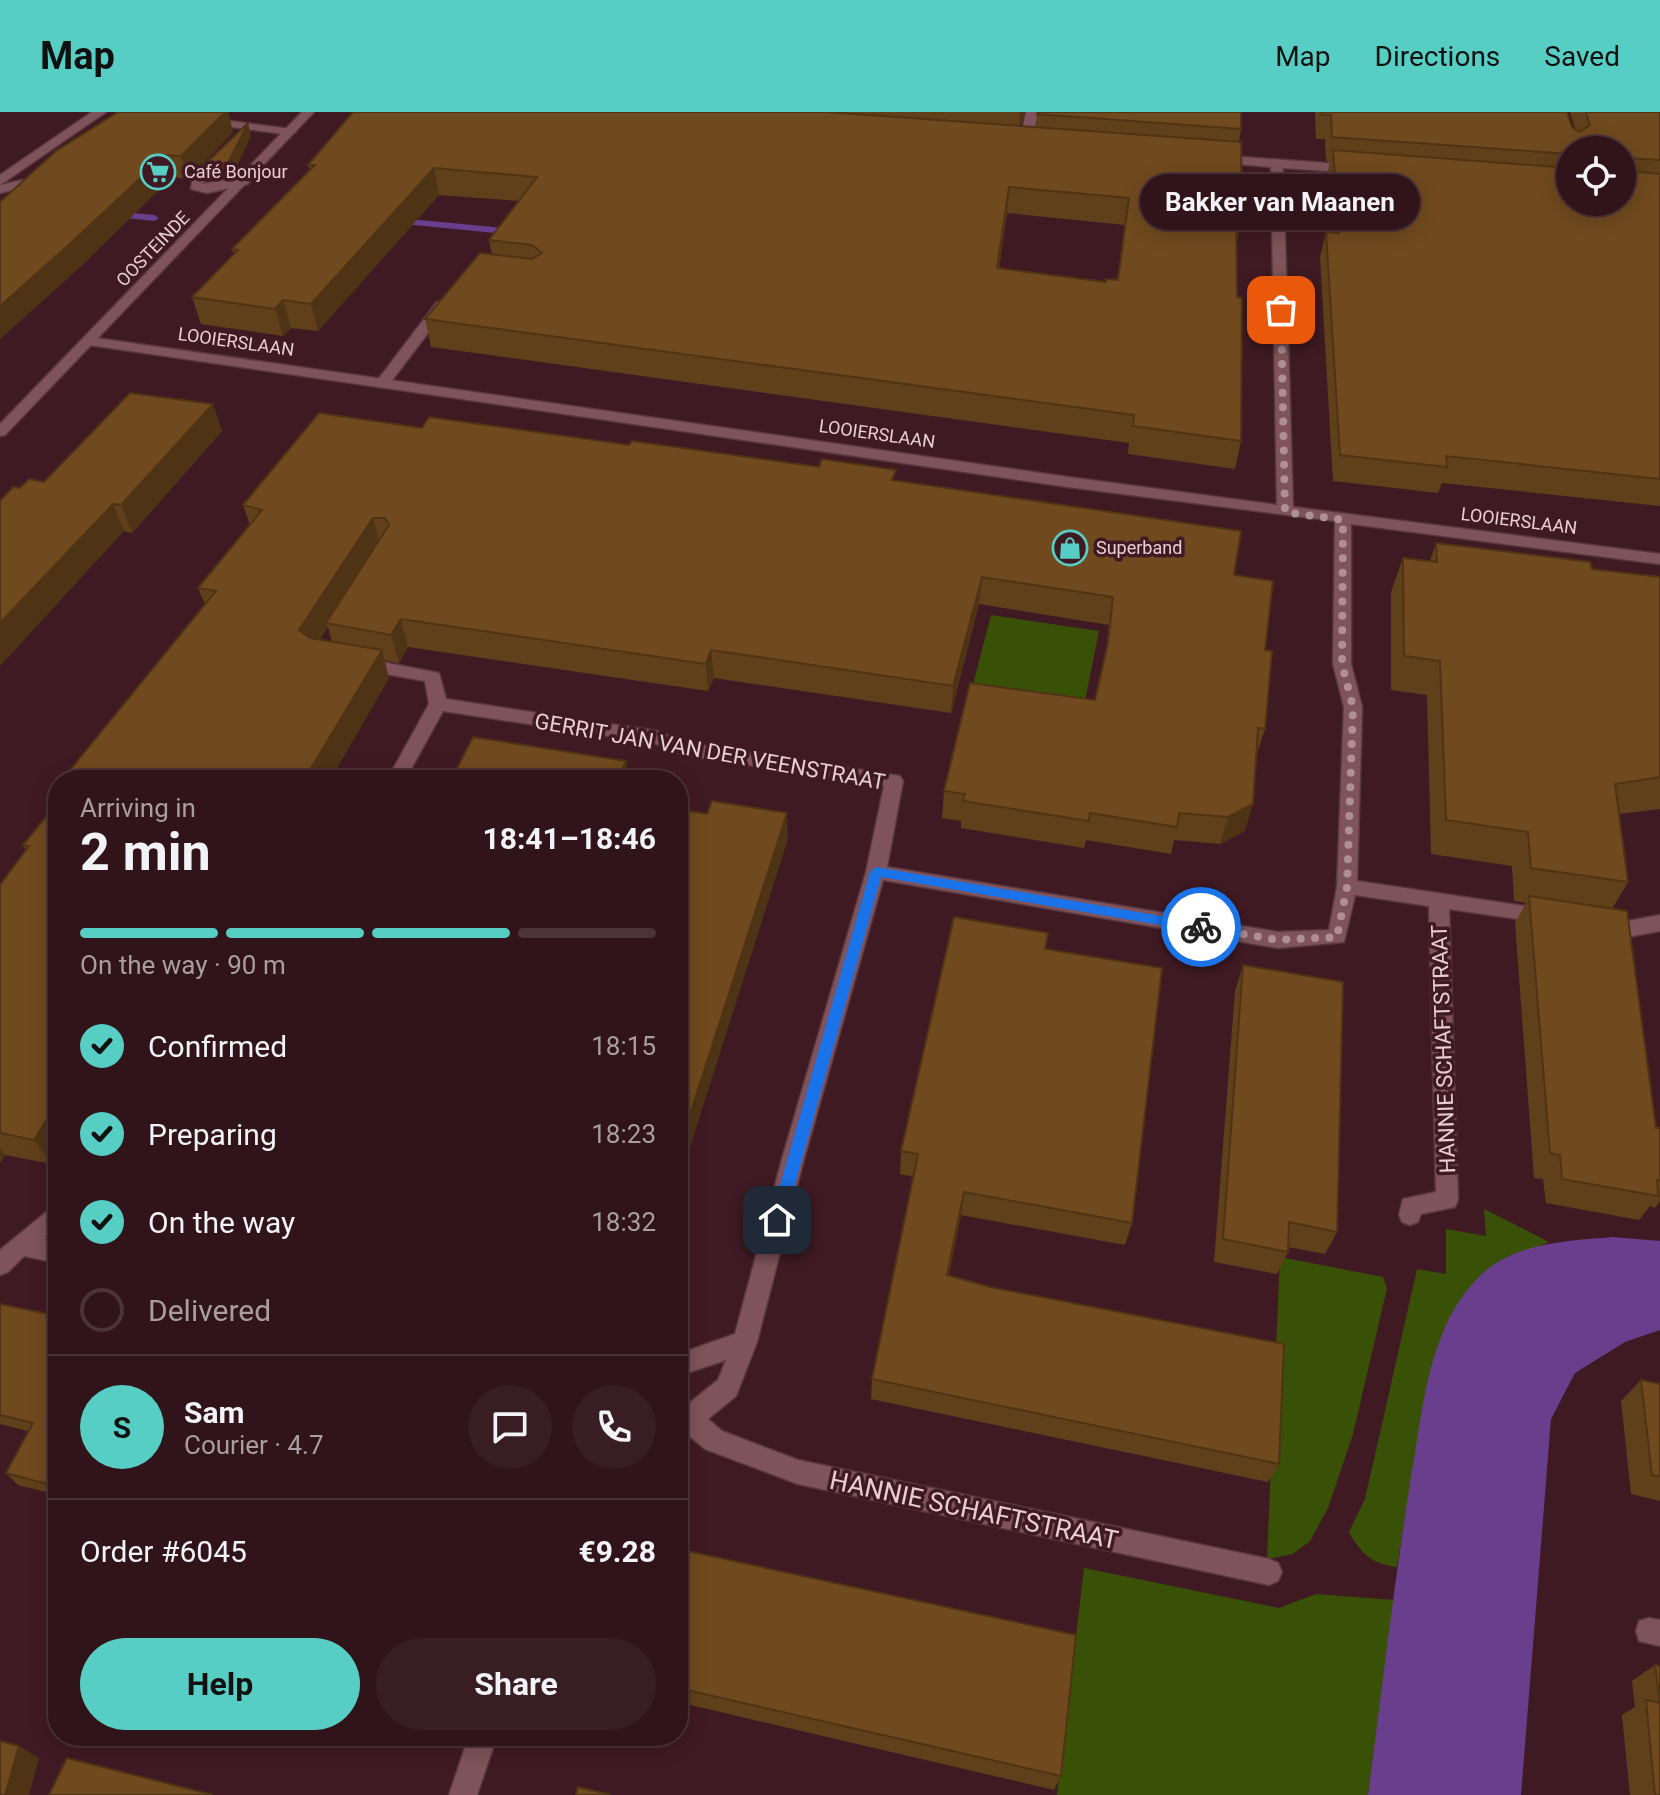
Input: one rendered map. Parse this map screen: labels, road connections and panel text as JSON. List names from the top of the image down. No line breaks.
{"streets":{"street":["OOSTEINDE","LOOIERSLAAN","GERRIT JAN VAN DER VEENSTRAAT","HANNIE SCHAFTSTRAAT"]},"crossings":[["OOSTEINDE","LOOIERSLAAN"],["GERRIT JAN VAN DER VEENSTRAAT","HANNIE SCHAFTSTRAAT"]],"places":{"supermarket":["Café Bonjour"],"other":["Bakker van Maanen"],"shop":["Superband"]},"page":{"header":"Map","nav":["Map","Directions","Saved"],"bubble":"Bakker van Maanen","heading":["2 min","Arriving in","18:41–18:46"],"panel":["Sam","Courier · 4.7","Order #6045","€9.28"],"bar":"On the way · 90 m","list":[["Confirmed","18:15"],["Preparing","18:23"],["On the way","18:32"],"Delivered"],"round":"S","buttons":["Help","Share"]}}
